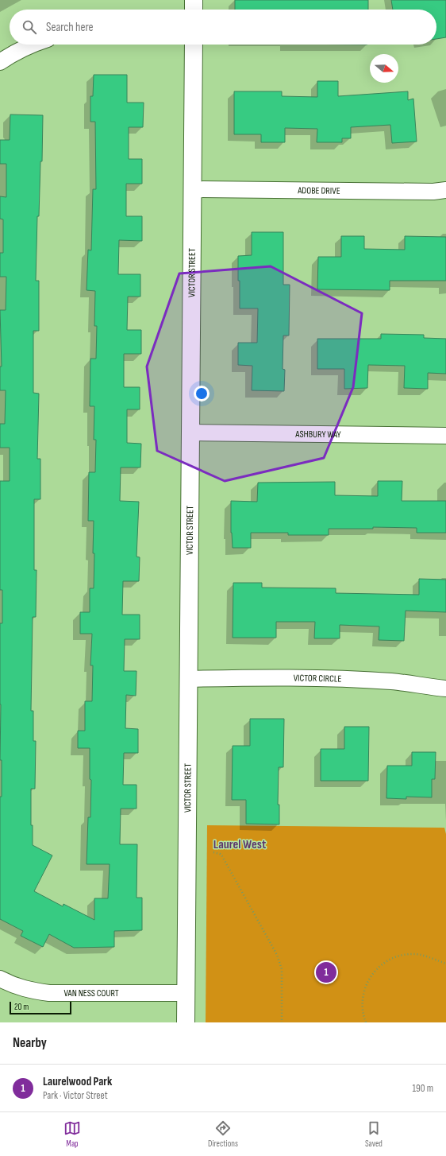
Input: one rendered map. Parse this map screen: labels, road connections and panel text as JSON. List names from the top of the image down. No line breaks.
{"streets":{"street":["ADOBE DRIVE","VICTOR STREET","ASHBURY WAY","VICTOR CIRCLE","VAN NESS COURT"]},"crossings":[["ADOBE DRIVE","VICTOR STREET"],["VICTOR STREET","ASHBURY WAY"],["VICTOR STREET","VICTOR CIRCLE"],["VICTOR STREET","VAN NESS COURT"]],"districts":["Laurel West"],"scale_bar":"20 m","north":"right","page":{"search":"Search here","pins":"1","scale":"20 m","heading":"Nearby","list":[{"mark":"1","name":"Laurelwood Park","note":"Park · Victor Street","value":"190 m"}],"nav":["Map","Directions","Saved"]}}
